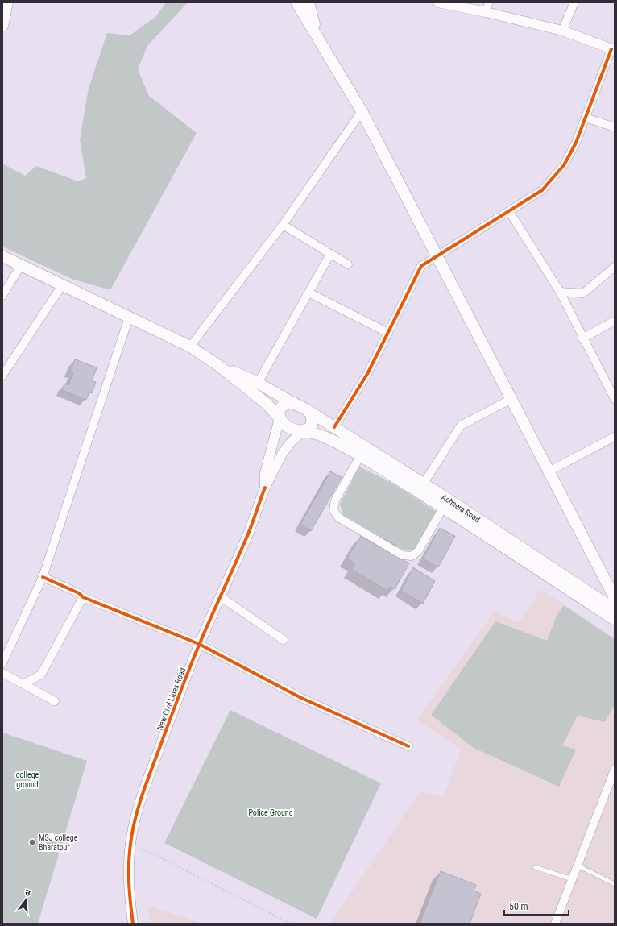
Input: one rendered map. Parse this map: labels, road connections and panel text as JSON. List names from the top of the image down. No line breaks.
{"streets":{"main road":["Achnera Road"],"street":["New Civil Lines Road"]},"parks":["college ground","Police Ground"],"places":["MSJ college Bharatpur"],"scale_bar":"50 m","north":"top"}
